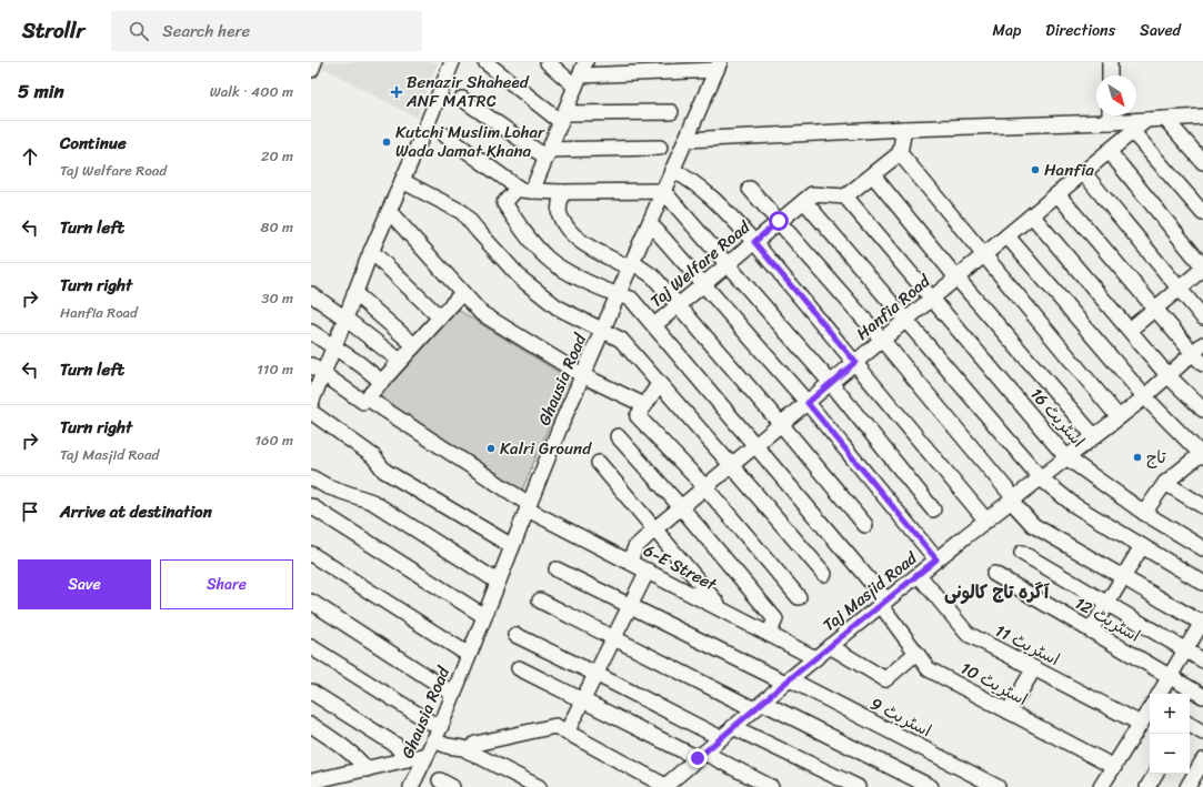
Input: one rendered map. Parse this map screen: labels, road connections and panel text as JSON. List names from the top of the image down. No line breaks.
{"streets":{"street":["Taj Welfare Road","Hanfia Road","Ghausia Road","اسٹریٹ 16","6-E Street","Taj Masjid Road","اسٹریٹ 12","اسٹریٹ 11","اسٹریٹ 10","اسٹریٹ 9"]},"crossings":[["Taj Welfare Road","اسٹریٹ 16"],["Taj Welfare Road","اسٹریٹ 10"],["Hanfia Road","اسٹریٹ 16"],["Hanfia Road","6-E Street"],["Hanfia Road","اسٹریٹ 10"],["Ghausia Road","6-E Street"],["Ghausia Road","اسٹریٹ 10"],["اسٹریٹ 16","Taj Masjid Road"],["6-E Street","Taj Masjid Road"],["Taj Masjid Road","اسٹریٹ 11"],["Taj Masjid Road","اسٹریٹ 10"],["Taj Masjid Road","اسٹریٹ 9"]],"districts":["آگرہ تاج کالونی"],"places":{"health":["Benazir Shaheed ANF MATRC"],"other":["Kutchi Muslim Lohar Wada Jamat Khana","Hanfia","Kalri Ground","تاج"]},"north":"bottom right","page":{"header":"Strollr","search":"Search here","nav":["Map","Directions","Saved"],"heading":["5 min","Walk · 400 m"],"list":[["Continue","Taj Welfare Road","20 m"],["Turn left","80 m"],["Turn right","Hanfia Road","30 m"],["Turn left","110 m"],["Turn right","Taj Masjid Road","160 m"],"Arrive at destination"],"buttons":["Save","Share"],"map_buttons":["+","−"]}}
